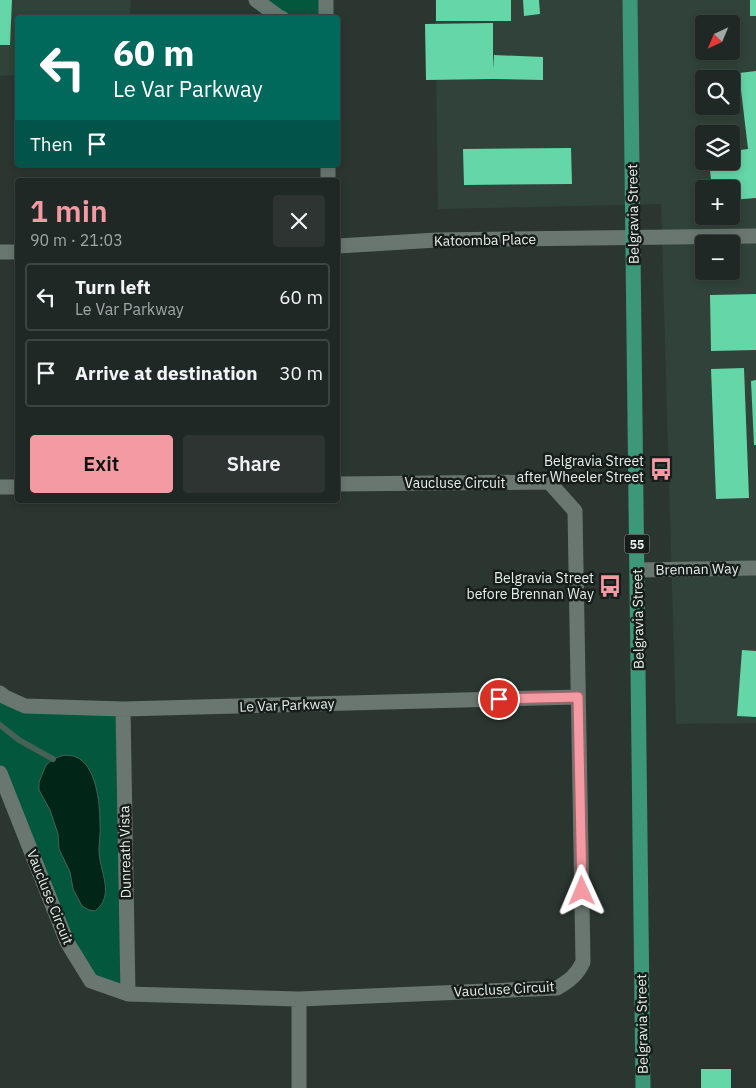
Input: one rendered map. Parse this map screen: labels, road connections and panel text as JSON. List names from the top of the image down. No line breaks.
{"streets":{"main road":["Belgravia Street","55"],"street":["Katoomba Place","Vaucluse Circuit","Brennan Way","Le Var Parkway","Dunreath Vista"]},"crossings":[["Belgravia Street","Katoomba Place"],["Belgravia Street","Brennan Way"],["Vaucluse Circuit","Le Var Parkway"],["Vaucluse Circuit","Dunreath Vista"],["Le Var Parkway","Dunreath Vista"]],"places":{"bus stop":["Belgravia Street after Wheeler Street","Belgravia Street before Brennan Way"]},"north":"bottom left","page":{"map_buttons":["+","−"],"turn":["60 m","Le Var Parkway"],"then":"Then","heading":["1 min","90 m · 21:03"],"list":[{"name":"Turn left","note":"Le Var Parkway","value":"60 m"},{"name":"Arrive at destination","value":"30 m"}],"buttons":["Exit","Share"]}}
